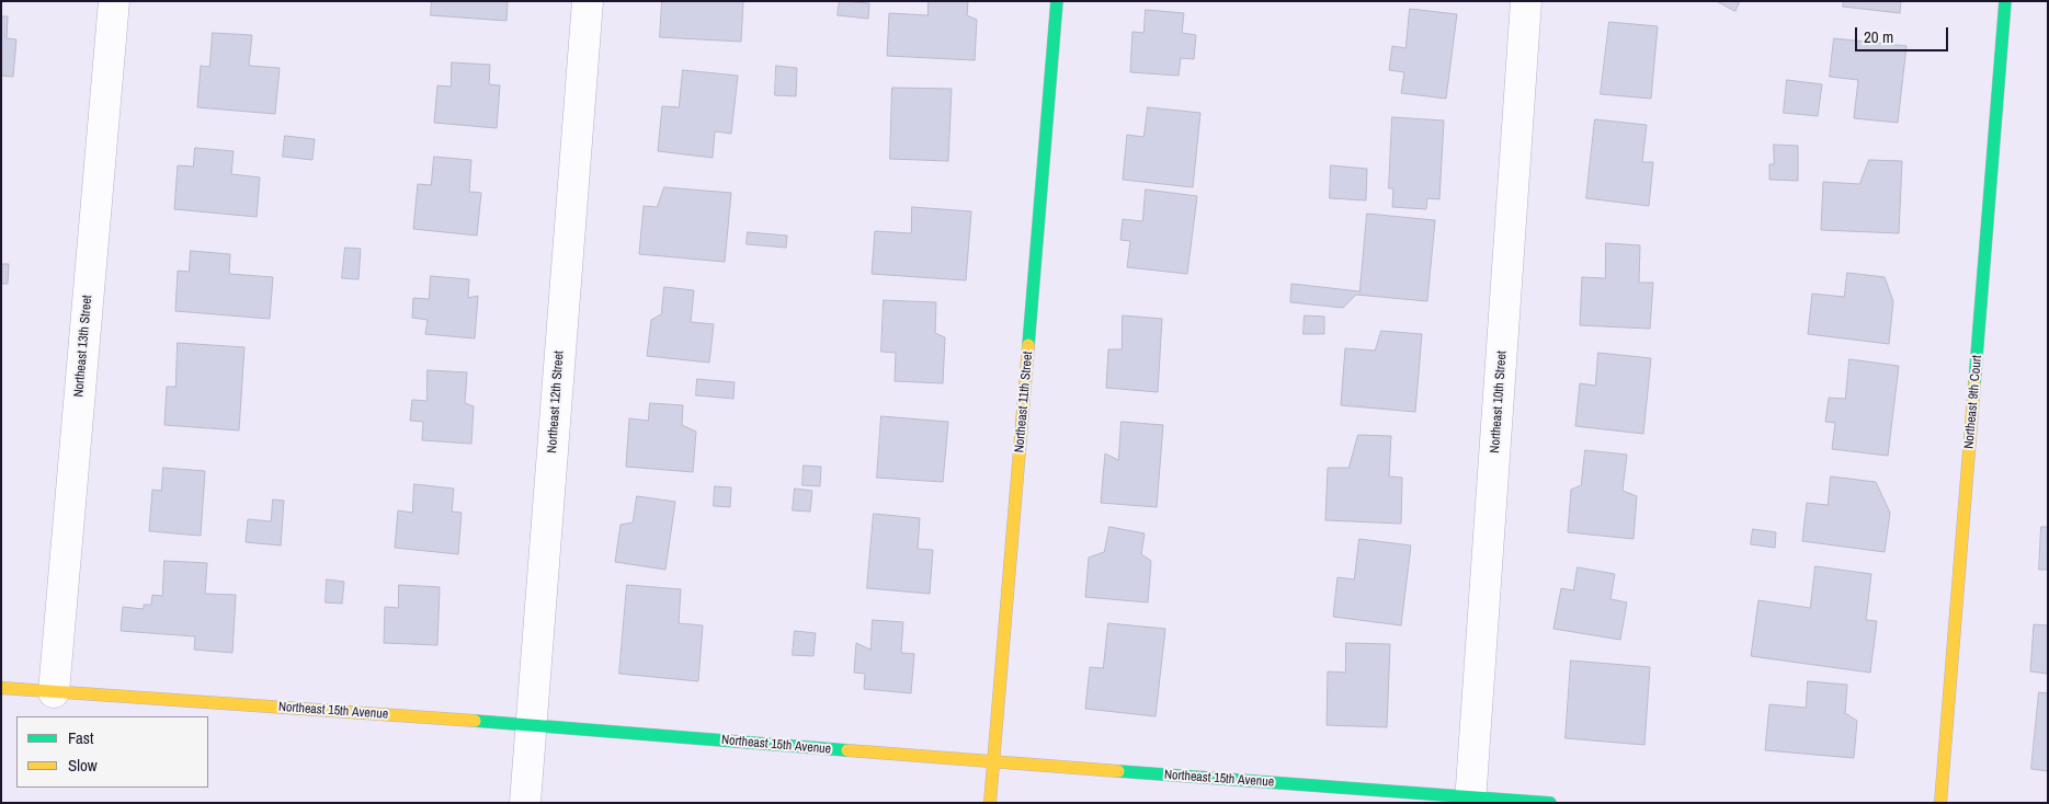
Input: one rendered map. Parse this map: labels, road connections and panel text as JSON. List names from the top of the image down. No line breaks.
{"streets":{"street":["Northeast 13th Street","Northeast 12th Street","Northeast 11th Street","Northeast 10th Street","Northeast 9th Court","Northeast 15th Avenue"]},"crossings":[["Northeast 13th Street","Northeast 15th Avenue"],["Northeast 12th Street","Northeast 15th Avenue"],["Northeast 11th Street","Northeast 15th Avenue"],["Northeast 10th Street","Northeast 15th Avenue"]],"legend":["Fast","Slow"],"scale_bar":"20 m"}
